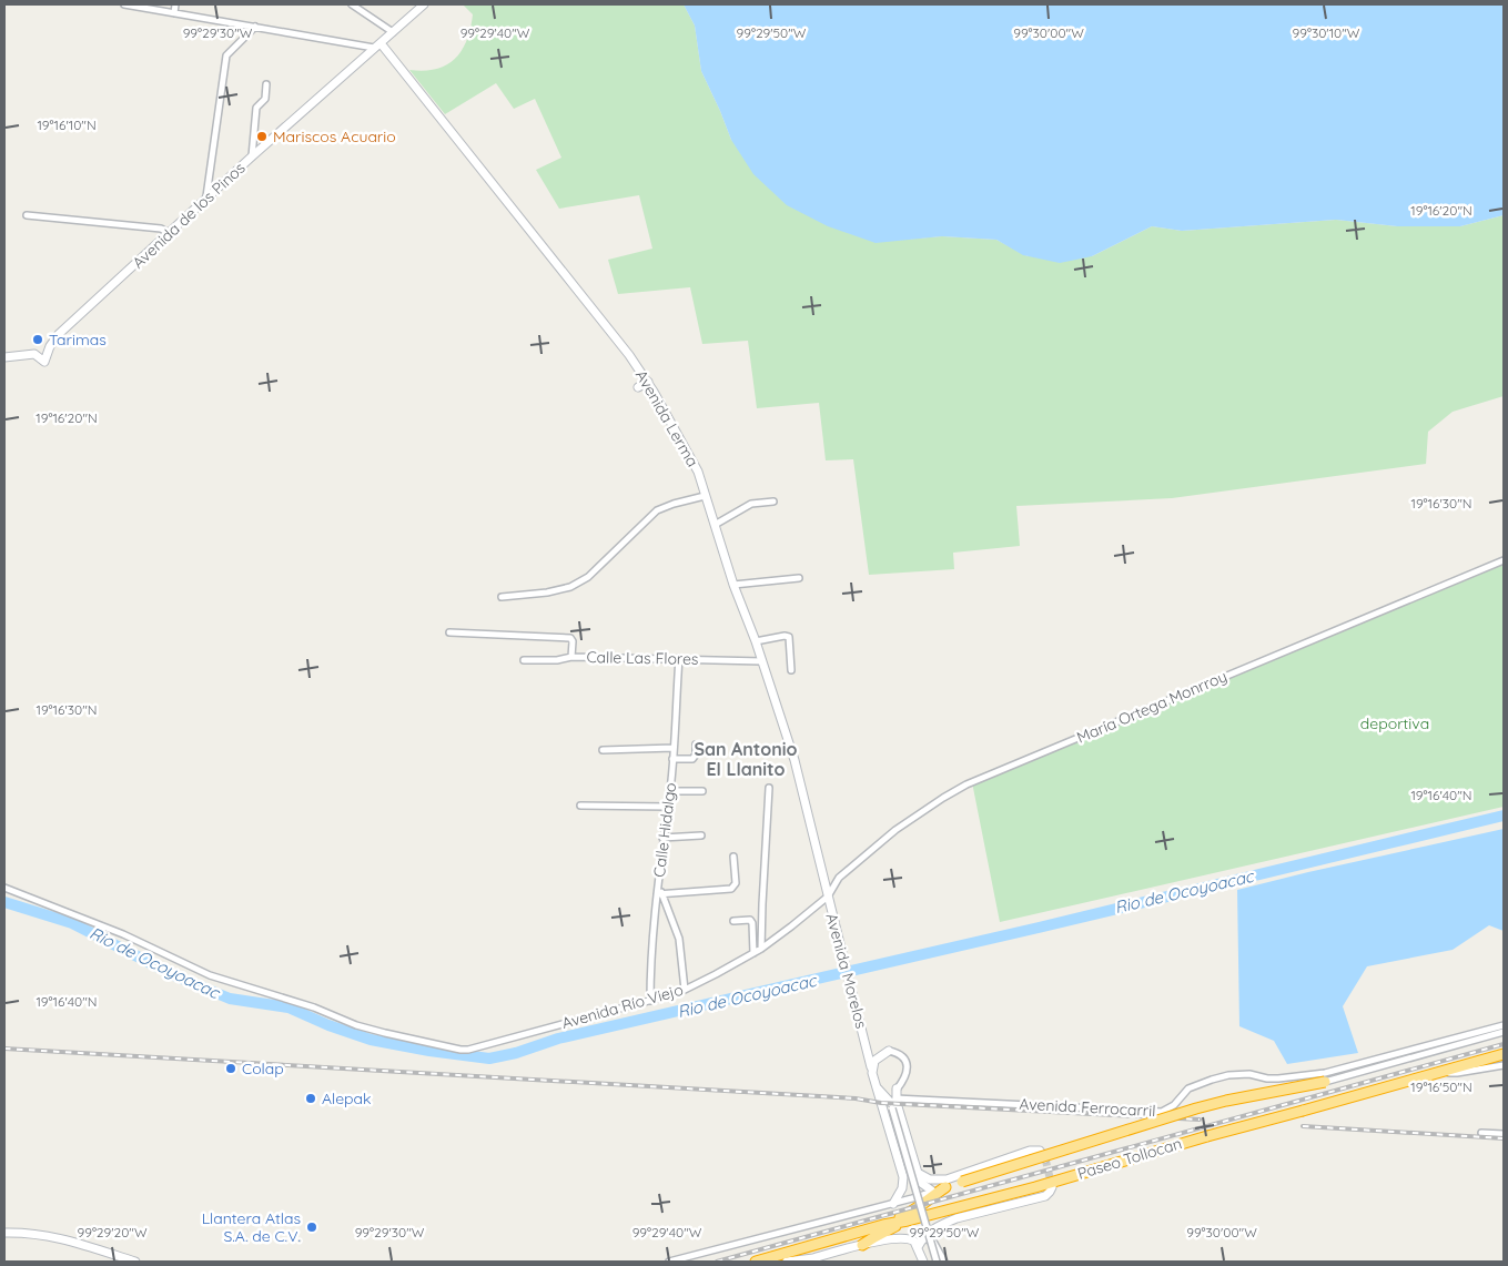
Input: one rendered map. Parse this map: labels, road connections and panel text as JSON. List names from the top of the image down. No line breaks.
{"streets":{"highway":["Paseo Tollocan"],"street":["Avenida de los Pinos","Avenida Lerma","Calle Las Flores","María Ortega Monrroy","Calle Hidalgo","Avenida Morelos","Avenida Río Viejo","Avenida Ferrocarril"]},"crossings":[["Avenida de los Pinos","Avenida Lerma"],["Avenida Lerma","Calle Las Flores"],["Avenida Lerma","María Ortega Monrroy"],["Avenida Lerma","Avenida Morelos"],["Avenida Lerma","Avenida Río Viejo"],["Calle Las Flores","Calle Hidalgo"],["María Ortega Monrroy","Avenida Morelos"],["María Ortega Monrroy","Avenida Río Viejo"],["Calle Hidalgo","Avenida Río Viejo"],["Avenida Morelos","Avenida Río Viejo"]],"districts":["San Antonio El Llanito"],"water":["Rio de Ocoyoacac"],"parks":["deportiva"],"places":["Mariscos Acuario","Tarimas","Colap","Alepak","Llantera Atlas S.A. de C.V."],"coordinates":["99°29'30\"W","99°29'40\"W","99°29'50\"W","99°30'00\"W","99°30'10\"W","19°16'10\"N","19°16'20\"N","19°16'30\"N","19°16'40\"N","19°16'50\"N","99°29'20\"W"]}
